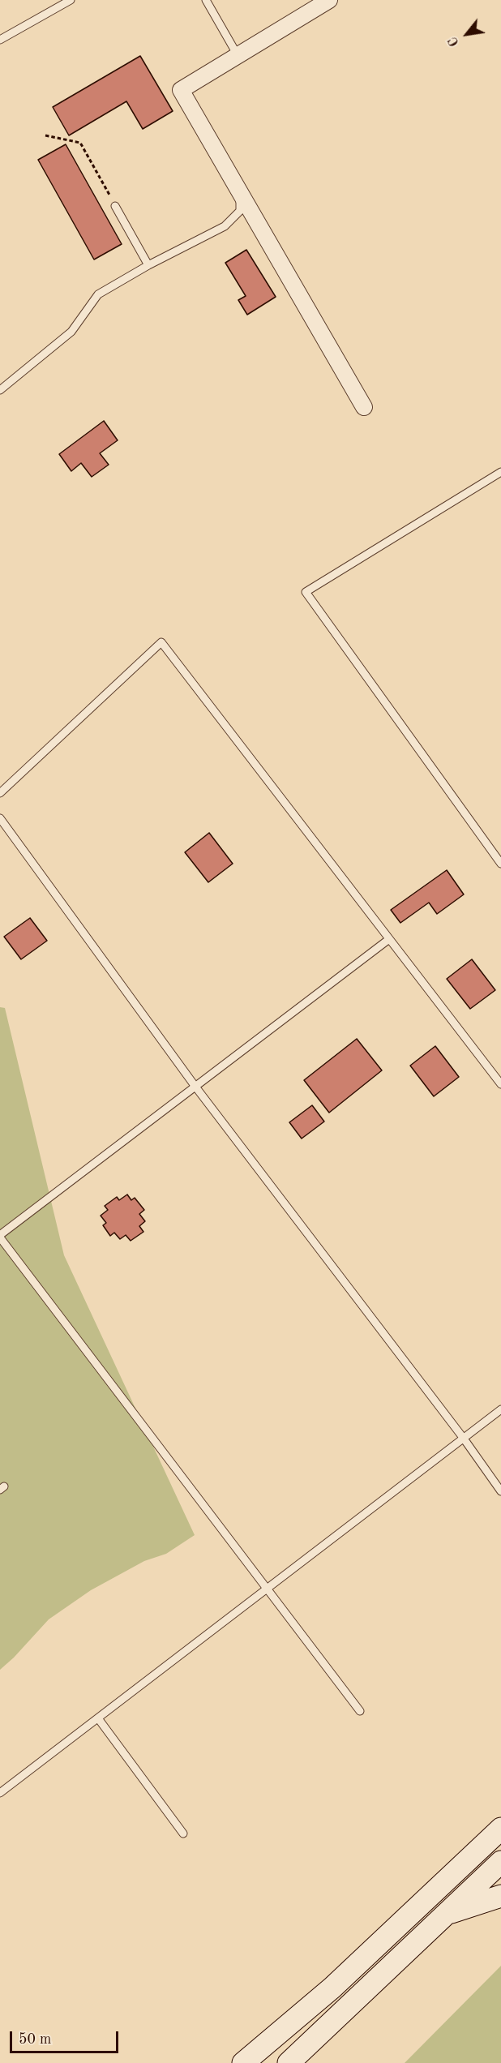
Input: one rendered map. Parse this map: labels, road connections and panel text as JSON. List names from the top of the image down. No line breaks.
{"scale_bar":"50 m","north":"bottom left"}
